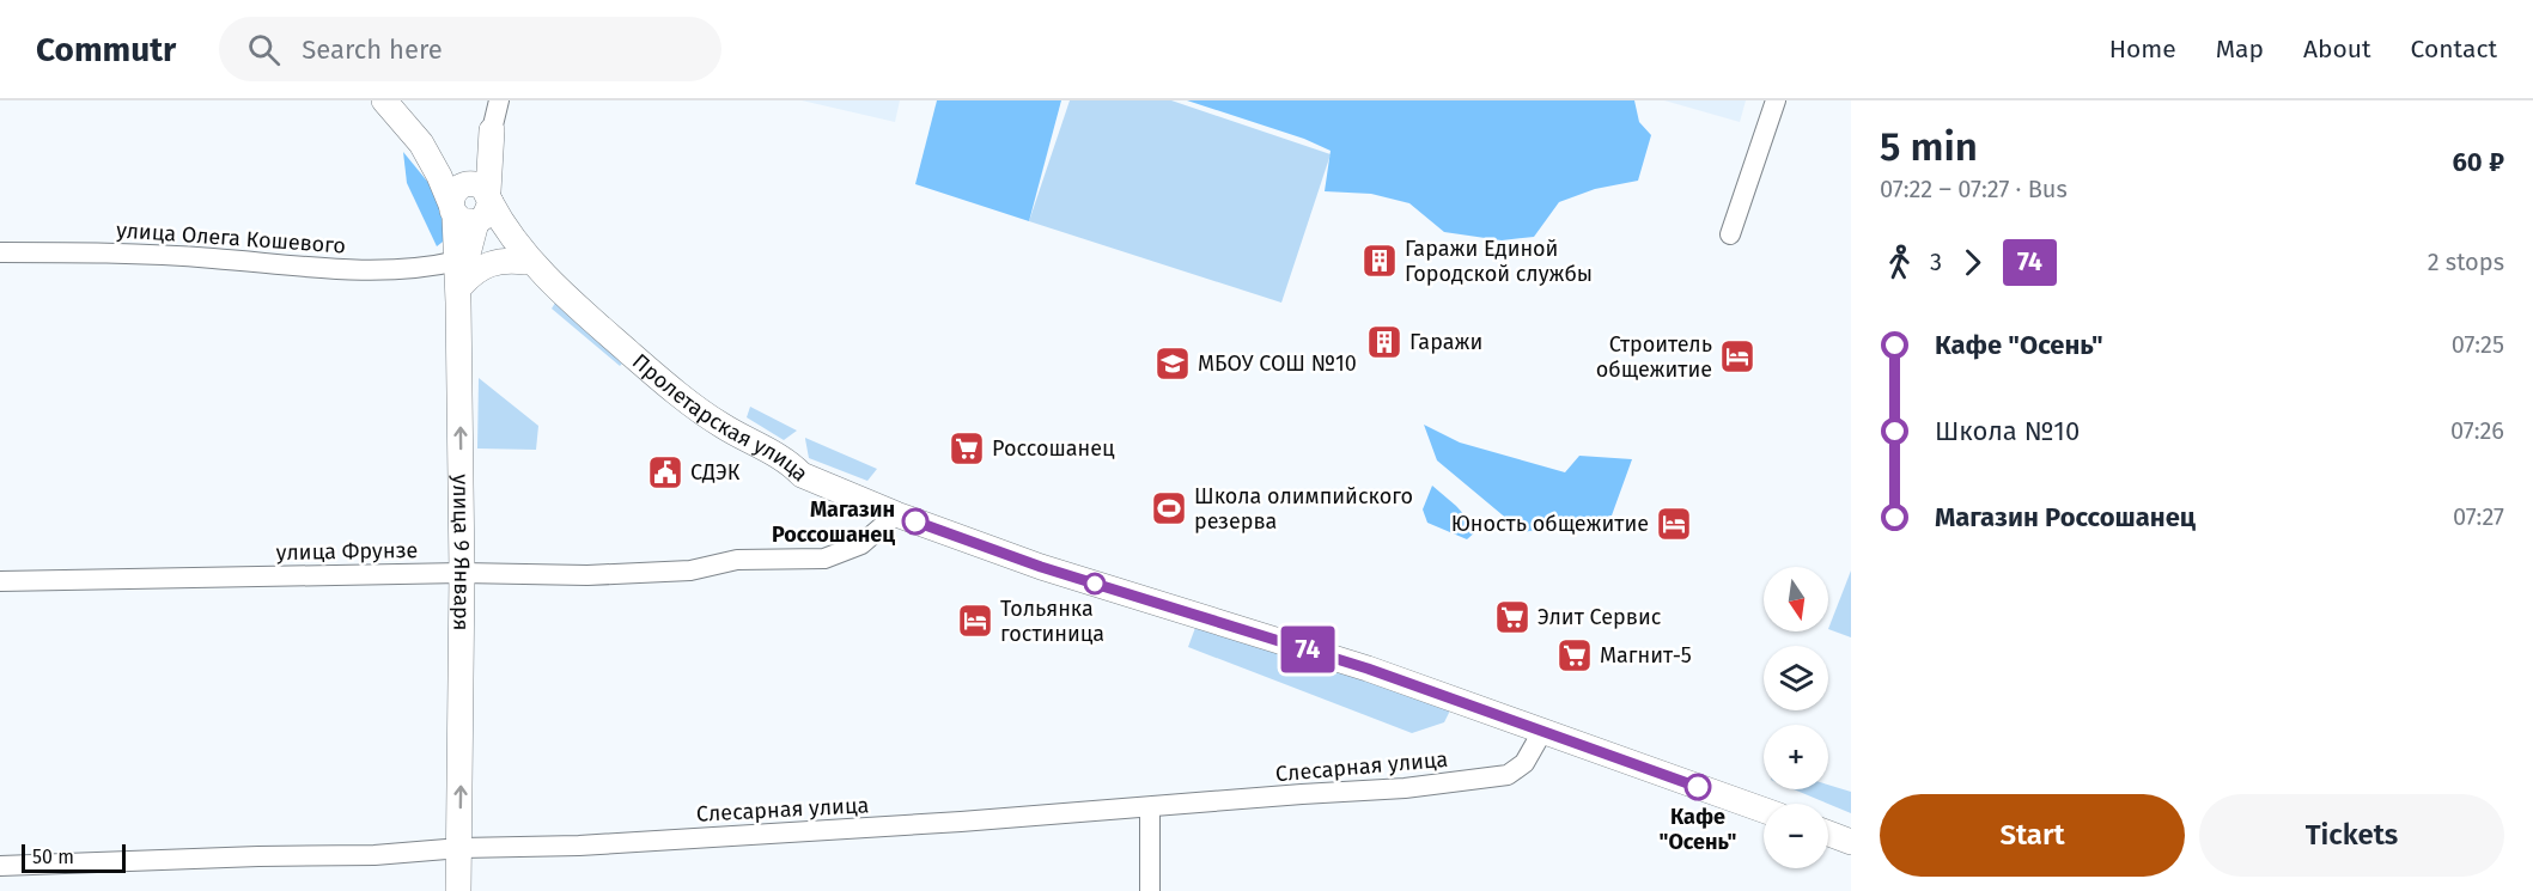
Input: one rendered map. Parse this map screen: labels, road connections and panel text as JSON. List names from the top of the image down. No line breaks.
{"streets":{"main road":["Пролетарская улица","улица 9 Января"],"street":["улица Олега Кошевого","улица Фрунзе","Слесарная улица"]},"crossings":[["улица Олега Кошевого","улица 9 Января"],["Пролетарская улица","улица Фрунзе"],["Пролетарская улица","улица 9 Января"],["Пролетарская улица","Слесарная улица"],["улица Фрунзе","улица 9 Января"],["улица 9 Января","Слесарная улица"]],"one_way":["улица 9 Января"],"places":{"building":["Гаражи Единой Городской службы","Гаражи"],"hotel":["Строитель общежитие","Юность общежитие","Тольянка гостиница"],"school or university":["МБОУ СОШ №10"],"supermarket":["Россошанец","Элит Сервис","Магнит-5"],"public building":["СДЭК"],"sports":["Школа олимпийского резерва"],"other":["Магазин Россошанец","Кафе \"Осень\""]},"lines":["bus line 74"],"scale_bar":"50 m","north":"bottom","page":{"header":"Commutr","search":"Search here","nav":["Home","Map","About","Contact"],"on_map":"74","heading":["5 min","07:22 – 07:27 · Bus","60 ₽"],"legs":["3","74","2 stops"],"list":[{"name":"Кафе \"Осень\"","value":"07:25"},{"name":"Школа №10","value":"07:26"},{"name":"Магазин Россошанец","value":"07:27"}],"map_buttons":["+","−"],"buttons":["Start","Tickets"],"scale":"50 m"}}
